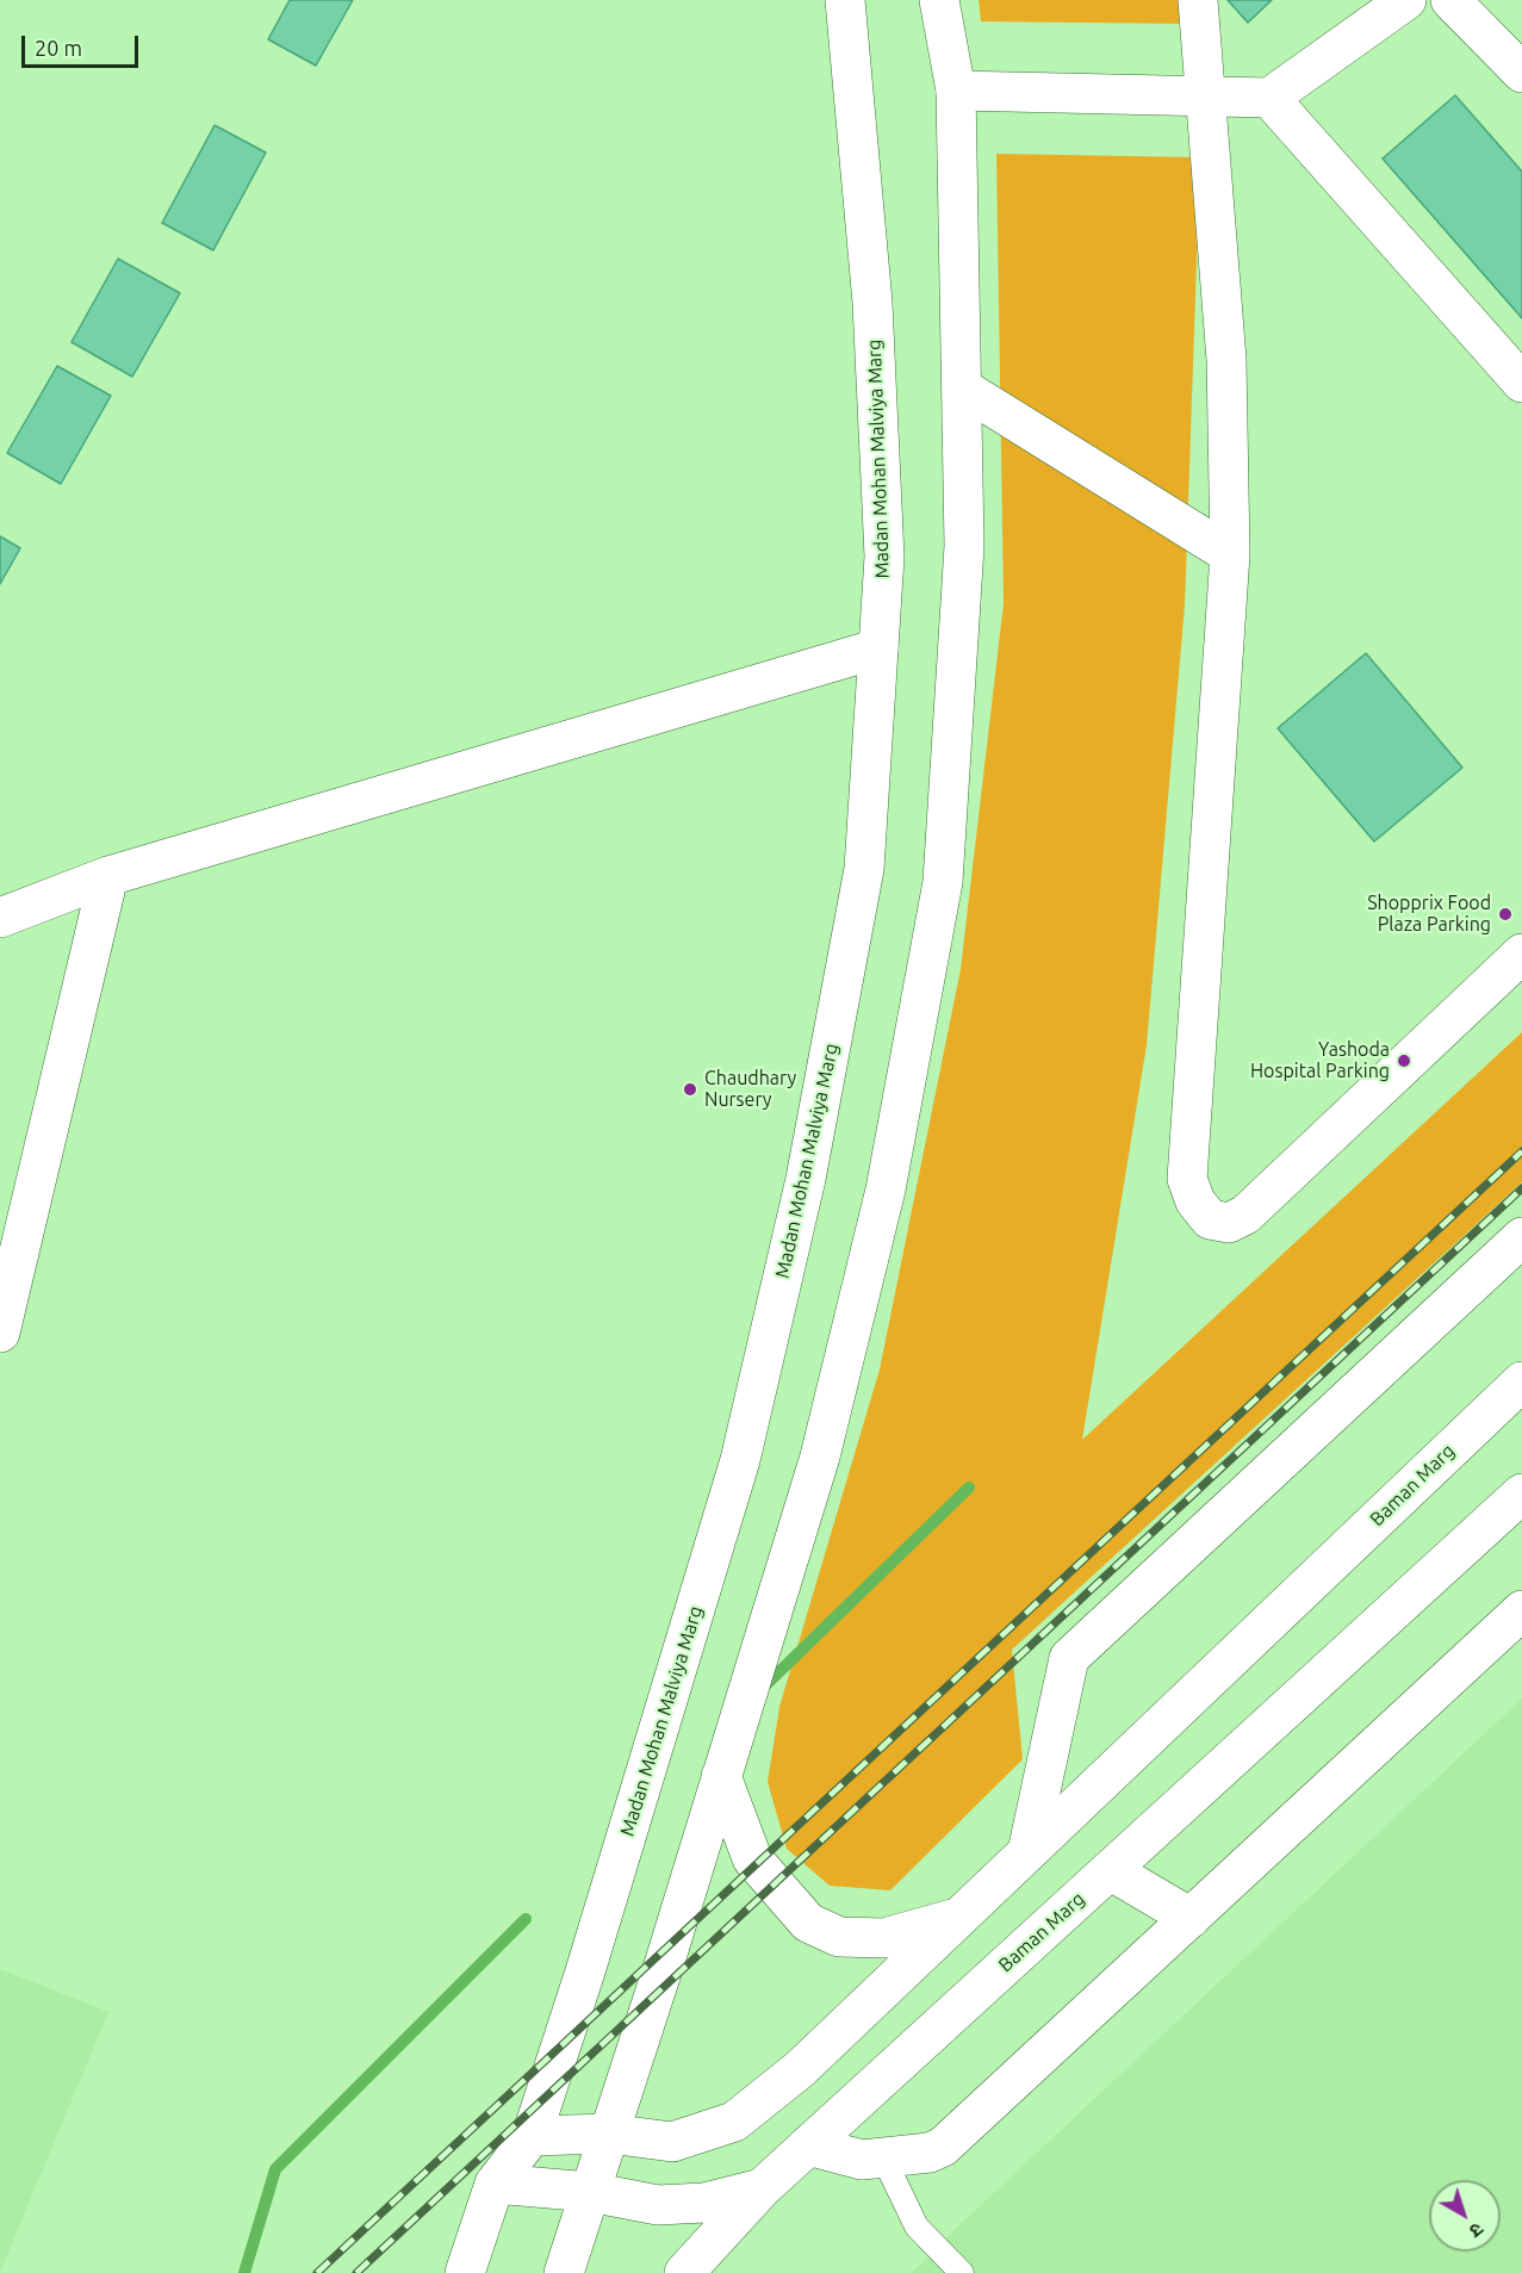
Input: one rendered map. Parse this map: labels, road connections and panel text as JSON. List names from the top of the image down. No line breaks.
{"streets":{"main road":["Madan Mohan Malviya Marg","Baman Marg"]},"crossings":[["Madan Mohan Malviya Marg","Baman Marg"]],"places":["Shopprix Food Plaza Parking","Yashoda Hospital Parking","Chaudhary Nursery"],"scale_bar":"20 m","north":"bottom right"}
